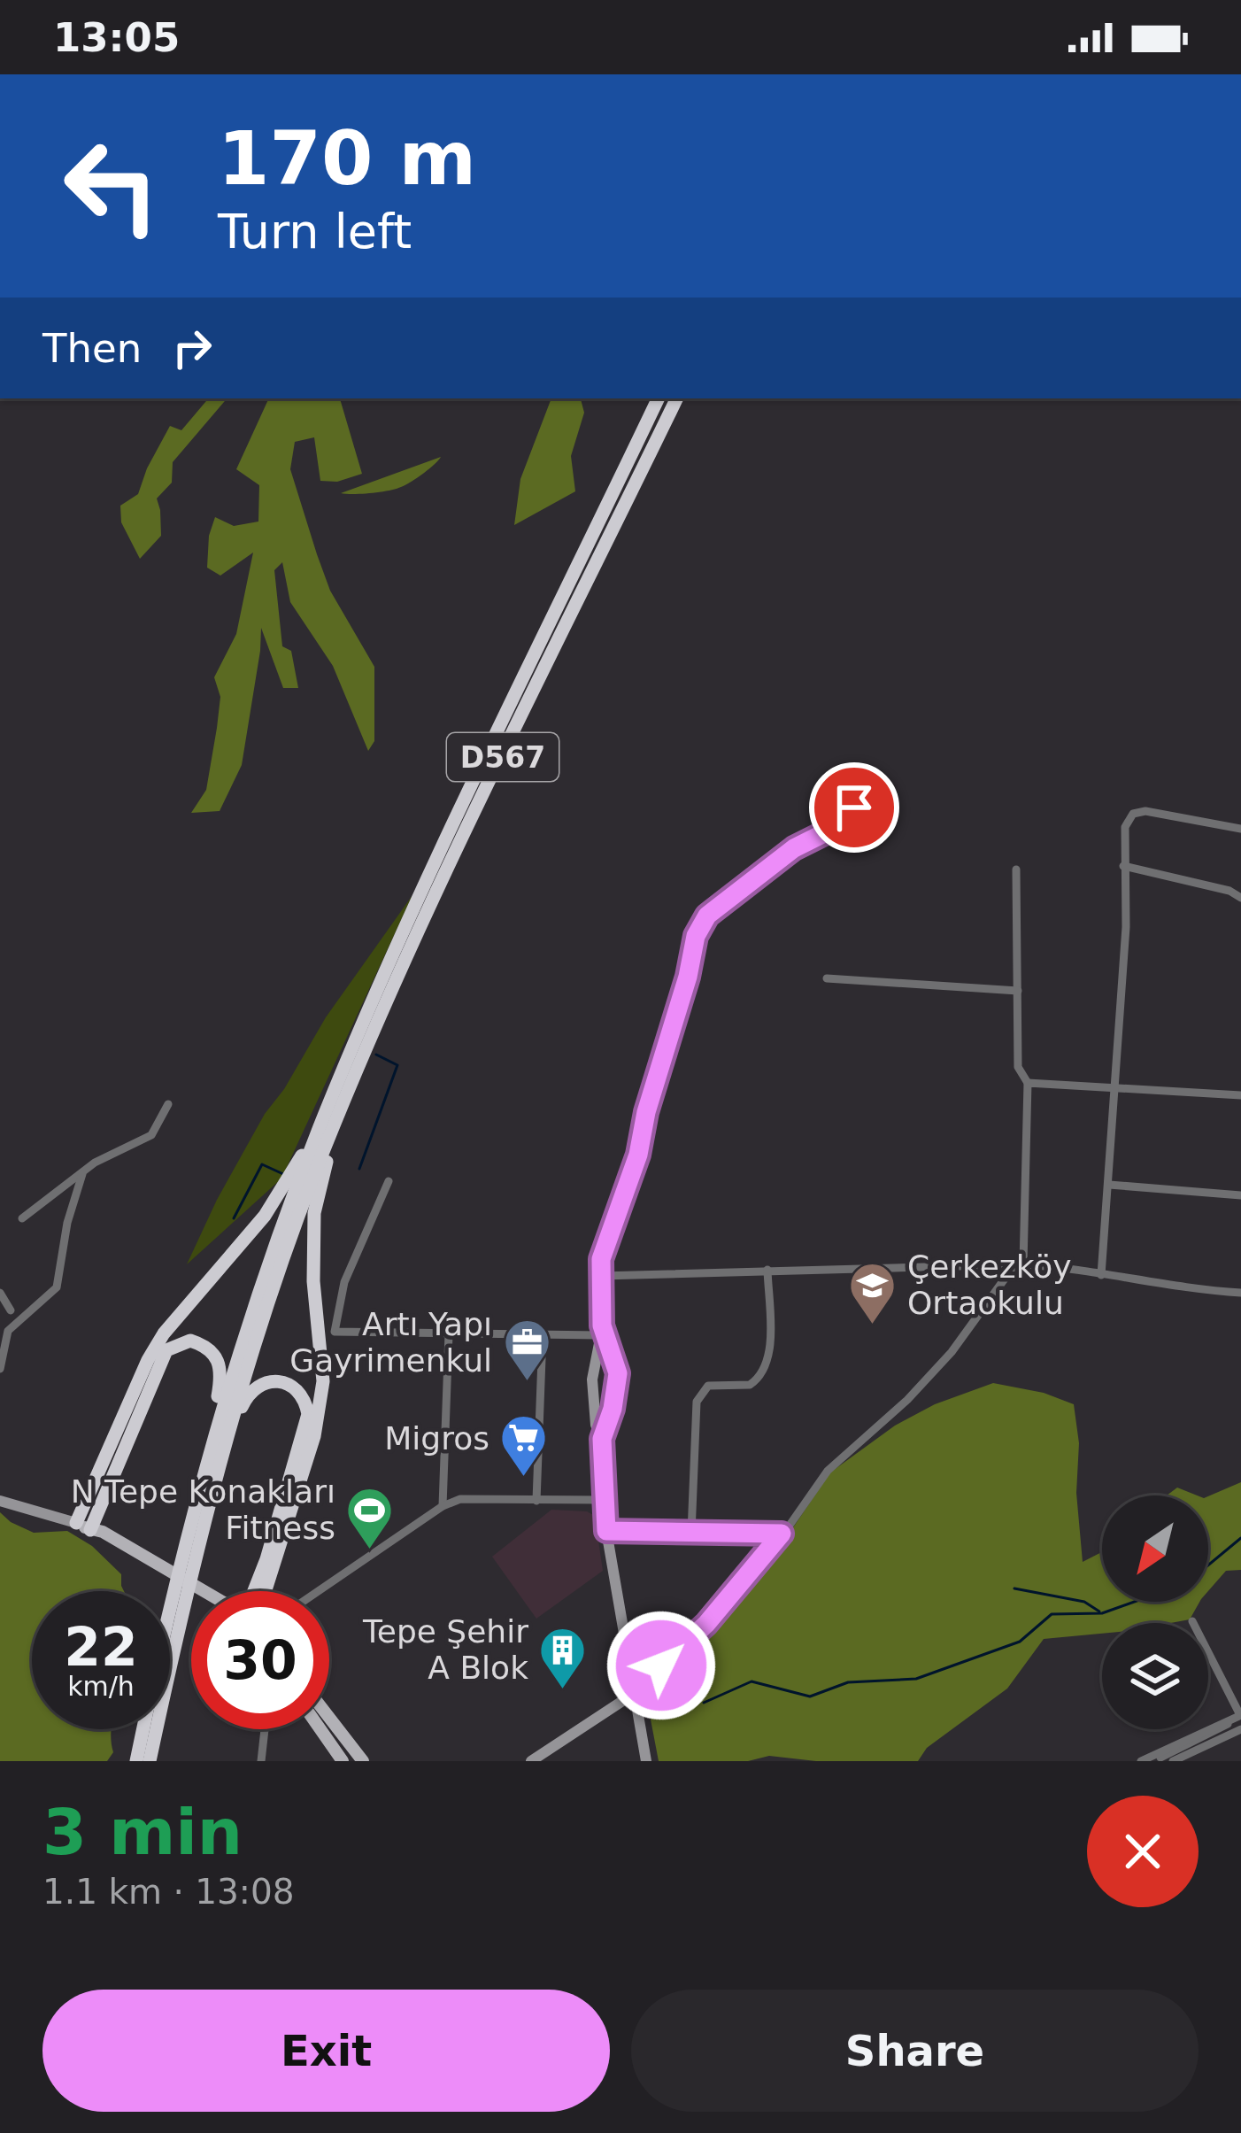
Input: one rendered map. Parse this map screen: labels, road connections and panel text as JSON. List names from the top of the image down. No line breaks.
{"streets":{"highway":["D567"]},"places":{"school or university":["Çerkezköy Ortaokulu"],"office":["Artı Yapı Gayrimenkul"],"supermarket":["Migros"],"sports":["N Tepe Konakları Fitness"],"building":["Tepe Şehir A Blok"]},"north":"bottom left","page":{"status":"13:05","turn":["170 m","Turn left"],"then":"Then","speed":"22 km/h","limit":"30","heading":["3 min","1.1 km · 13:08"],"buttons":["Exit","Share"]}}
